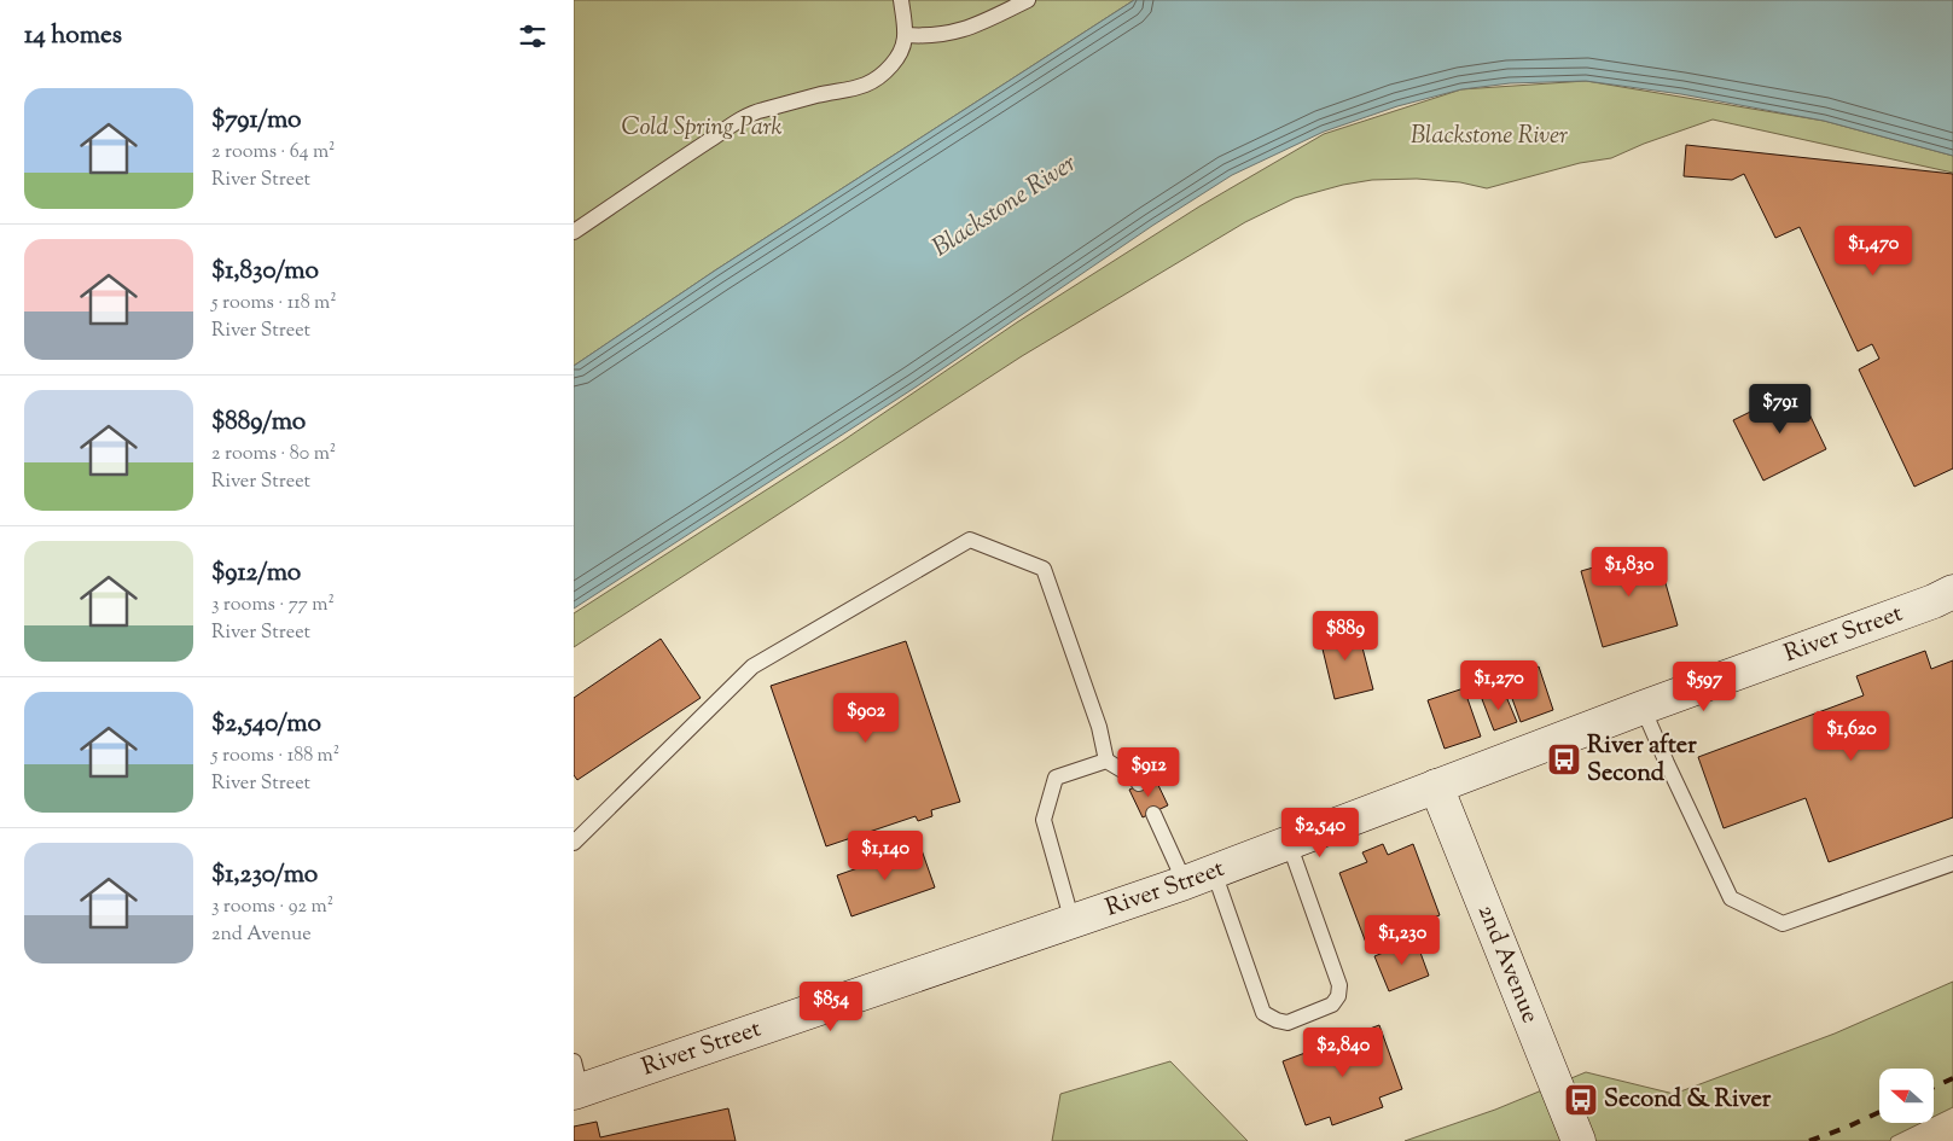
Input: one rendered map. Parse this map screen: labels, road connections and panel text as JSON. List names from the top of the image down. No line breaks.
{"streets":{"street":["River Street","2nd Avenue"]},"crossings":[["River Street","2nd Avenue"]],"water":["Blackstone River"],"parks":["Cold Spring Park","Blackstone River"],"places":{"bus stop":["River after Second","Second & River"]},"north":"left","page":{"heading":"14 homes","list":[{"name":"$791/mo","note":"2 rooms · 64 m² · River Street"},{"name":"$1,830/mo","note":"5 rooms · 118 m² · River Street"},{"name":"$889/mo","note":"2 rooms · 80 m² · River Street"},{"name":"$912/mo","note":"3 rooms · 77 m² · River Street"},{"name":"$2,540/mo","note":"5 rooms · 188 m² · River Street"},{"name":"$1,230/mo","note":"3 rooms · 92 m² · 2nd Avenue"}],"price":["$1,470","$791","$1,830","$889","$1,270","$597","$902","$1,620","$912","$2,540","$1,140","$1,230","$854","$2,840"]}}
